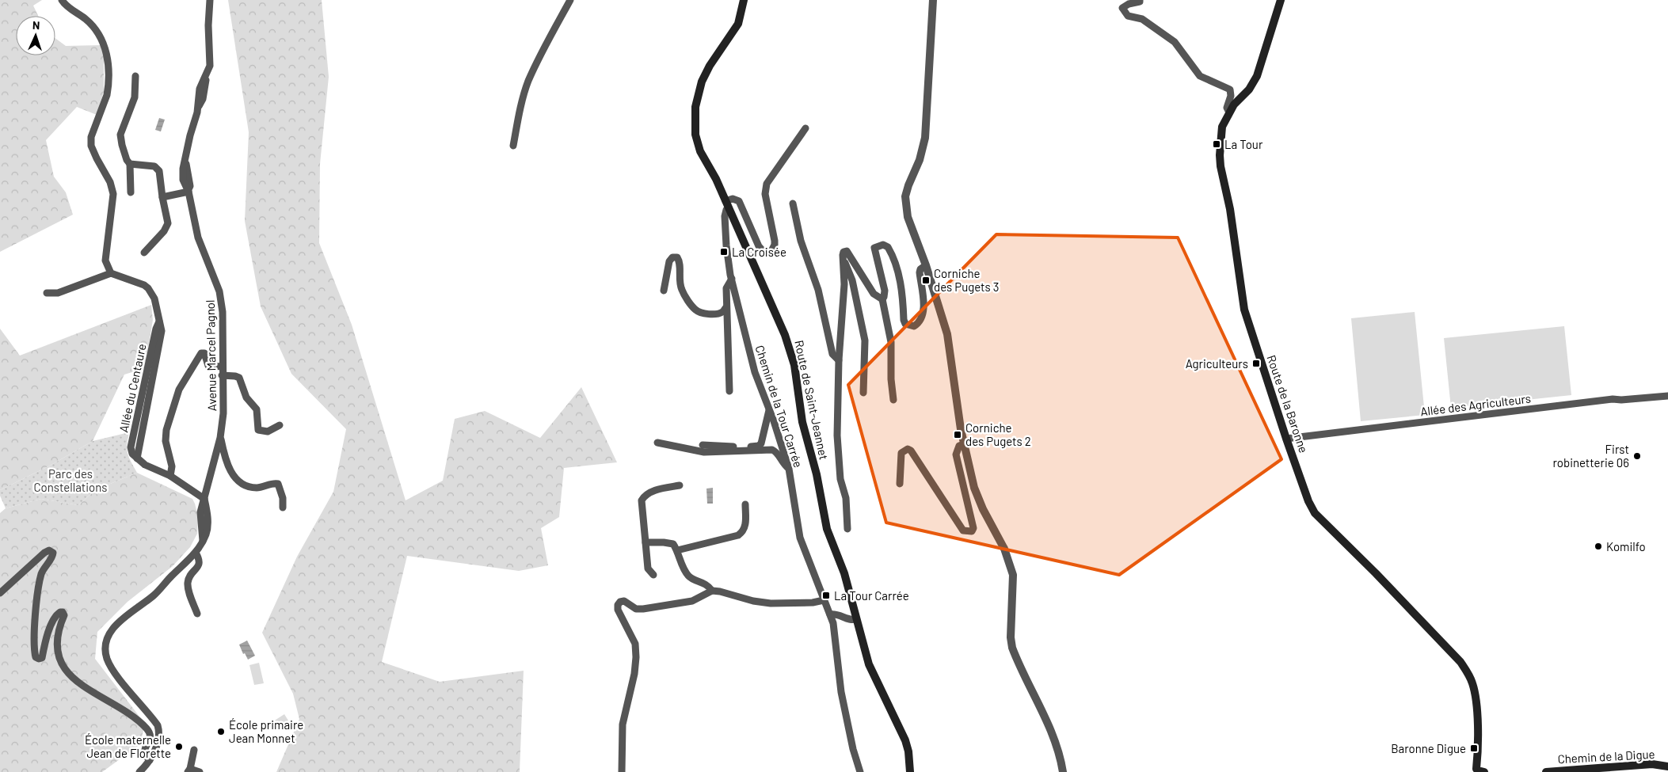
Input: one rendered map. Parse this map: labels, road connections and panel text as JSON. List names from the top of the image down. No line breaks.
{"streets":{"main road":["Route de Saint-Jeannet","Route de la Baronne","Chemin de la Digue"],"street":["Avenue Marcel Pagnol","Allée du Centaure","Allée des Agriculteurs","Chemin de la Tour Carrée"]},"crossings":[["Avenue Marcel Pagnol","Allée du Centaure"],["Route de Saint-Jeannet","Chemin de la Tour Carrée"],["Route de la Baronne","Allée des Agriculteurs"]],"parks":["Parc des Constellations"],"places":{"transit":["La Tour","La Croisée","Corniche des Pugets 3","Agriculteurs","Corniche des Pugets 2","La Tour Carrée","Baronne Digue"],"other":["First robinetterie 06","Komilfo","École primaire Jean Monnet","École maternelle Jean de Florette"]},"north":"top"}
